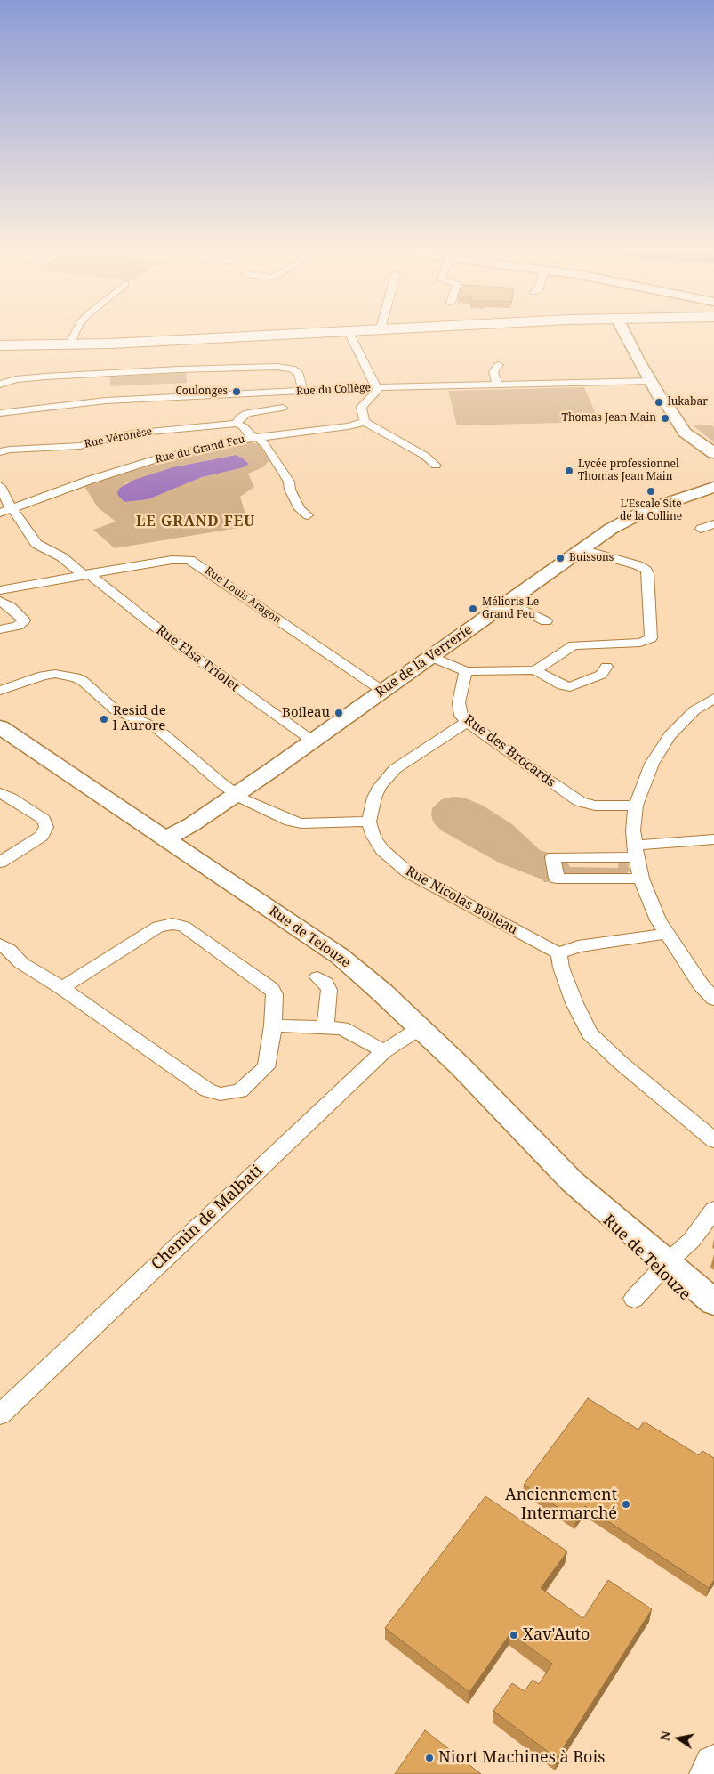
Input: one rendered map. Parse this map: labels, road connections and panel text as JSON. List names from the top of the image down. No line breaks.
{"streets":{"street":["Rue du Collège","Rue Véronèse","Rue du Grand Feu","Rue Louis Aragon","Rue Elsa Triolet","Rue de la Verrerie","Rue des Brocards","Rue Nicolas Boileau","Rue de Telouze","Chemin de Malbati"]},"crossings":[["Rue du Grand Feu","Rue Elsa Triolet"],["Rue Louis Aragon","Rue Elsa Triolet"],["Rue Louis Aragon","Rue de la Verrerie"],["Rue Elsa Triolet","Rue de la Verrerie"],["Rue de la Verrerie","Rue de Telouze"],["Rue de Telouze","Chemin de Malbati"]],"districts":["LE GRAND FEU"],"places":["Coulonges","lukabar","Thomas Jean Main","Lycée professionnel Thomas Jean Main","L'Escale Site de la Colline","Buissons","Mélioris Le Grand Feu","Boileau","Resid de l Aurore","Anciennement Intermarché","Xav'Auto","Niort Machines à Bois"],"north":"left"}
